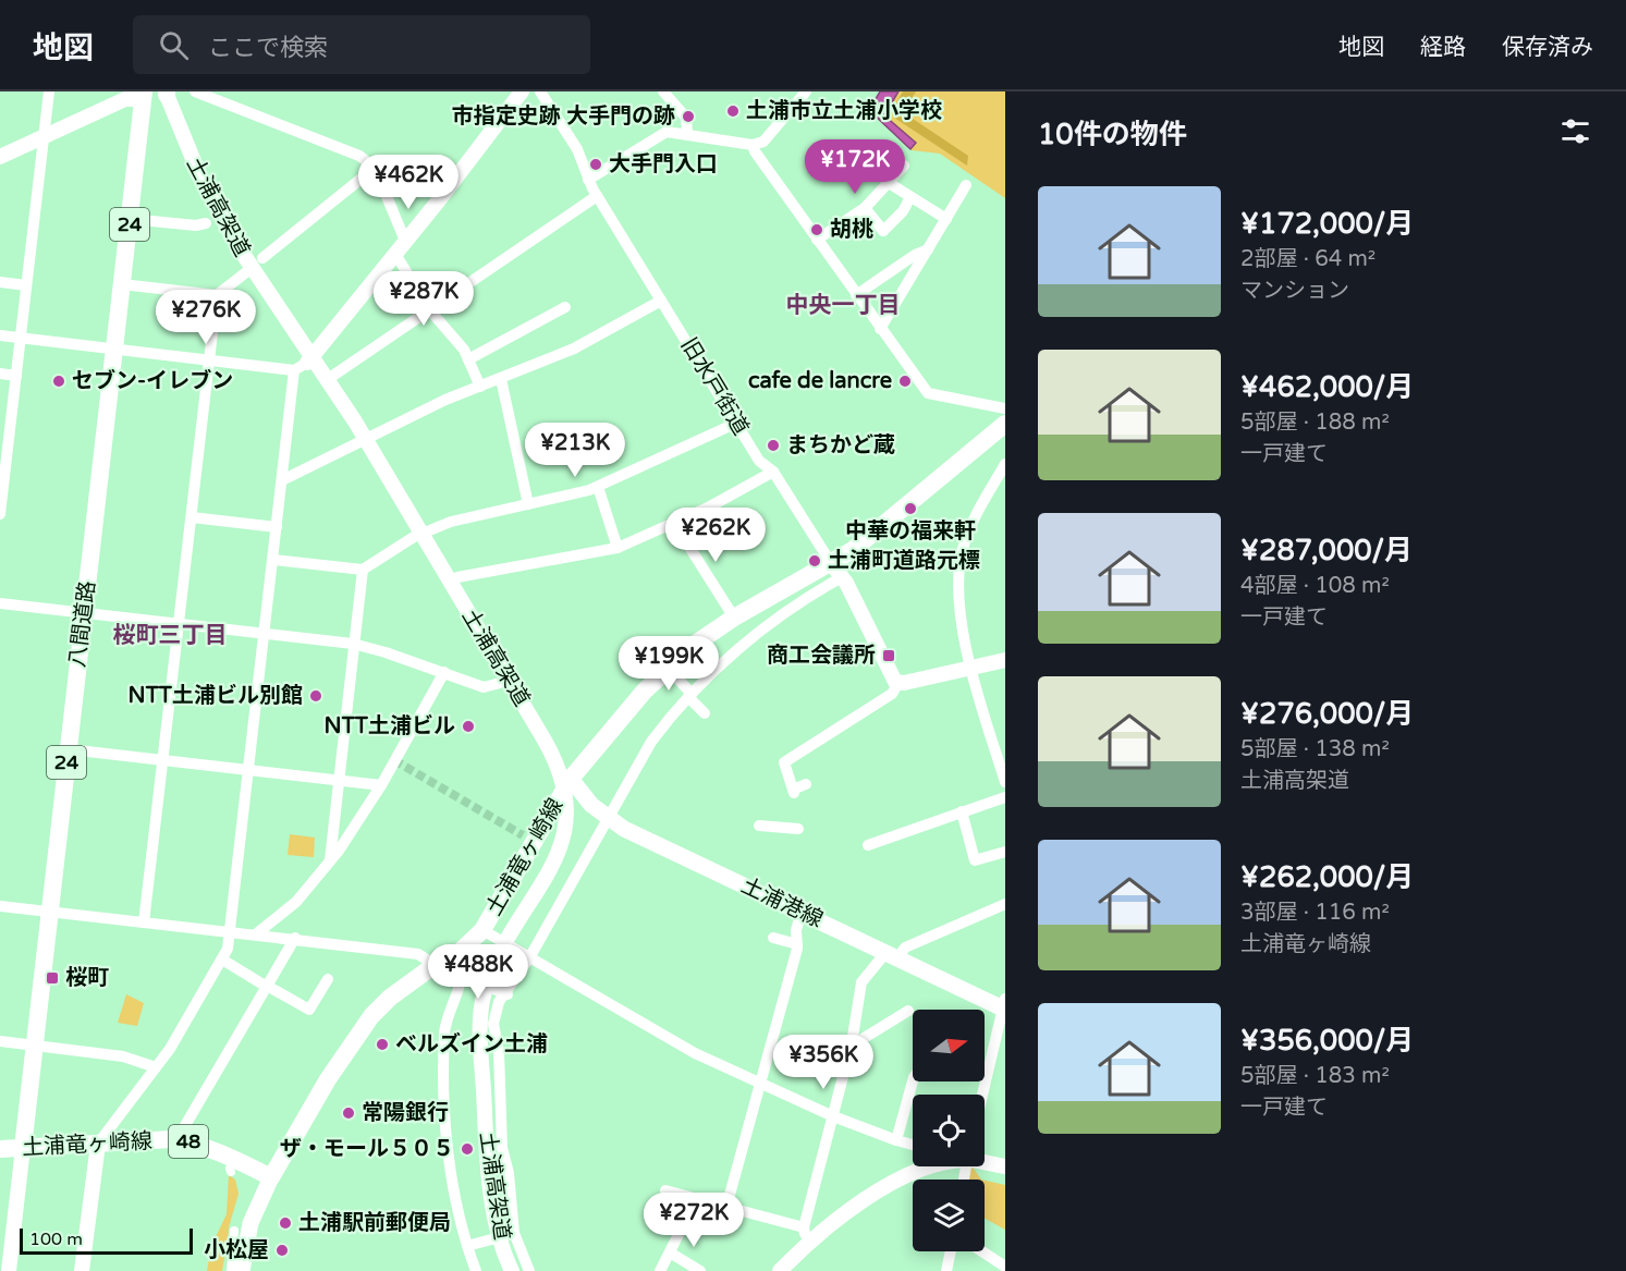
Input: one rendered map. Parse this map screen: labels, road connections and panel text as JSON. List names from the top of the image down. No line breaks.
{"streets":{"main road":["24","八間道路","土浦竜ヶ崎線","土浦港線","48"],"street":["土浦高架道","旧水戸街道"]},"crossings":[["土浦高架道","八間道路"],["旧水戸街道","土浦竜ヶ崎線"],["八間道路","土浦竜ヶ崎線"],["土浦竜ヶ崎線","土浦港線"]],"districts":["中央一丁目","桜町三丁目"],"places":{"other":["土浦市立土浦小学校","市指定史跡 大手門の跡","大手門入口","胡桃","セブン-イレブン","cafe de lancre","まちかど蔵","中華の福来軒","土浦町道路元標","NTT土浦ビル別館","NTT土浦ビル","ベルズイン土浦","常陽銀行","ザ・モール５０５","土浦駅前郵便局","小松屋"],"transit":["商工会議所","桜町"]},"scale_bar":"100 m","north":"right","page":{"header":"地図","search":"ここで検索","nav":["地図","経路","保存済み"],"heading":"10件の物件","price":["¥172K","¥462K","¥287K","¥276K","¥213K","¥262K","¥199K","¥488K","¥356K","¥272K"],"list":[{"name":"¥172,000/月","note":"2部屋 · 64 m² · マンション"},{"name":"¥462,000/月","note":"5部屋 · 188 m² · 一戸建て"},{"name":"¥287,000/月","note":"4部屋 · 108 m² · 一戸建て"},{"name":"¥276,000/月","note":"5部屋 · 138 m² · 土浦高架道"},{"name":"¥262,000/月","note":"3部屋 · 116 m² · 土浦竜ヶ崎線"},{"name":"¥356,000/月","note":"5部屋 · 183 m² · 一戸建て"}],"scale":"100 m"}}
